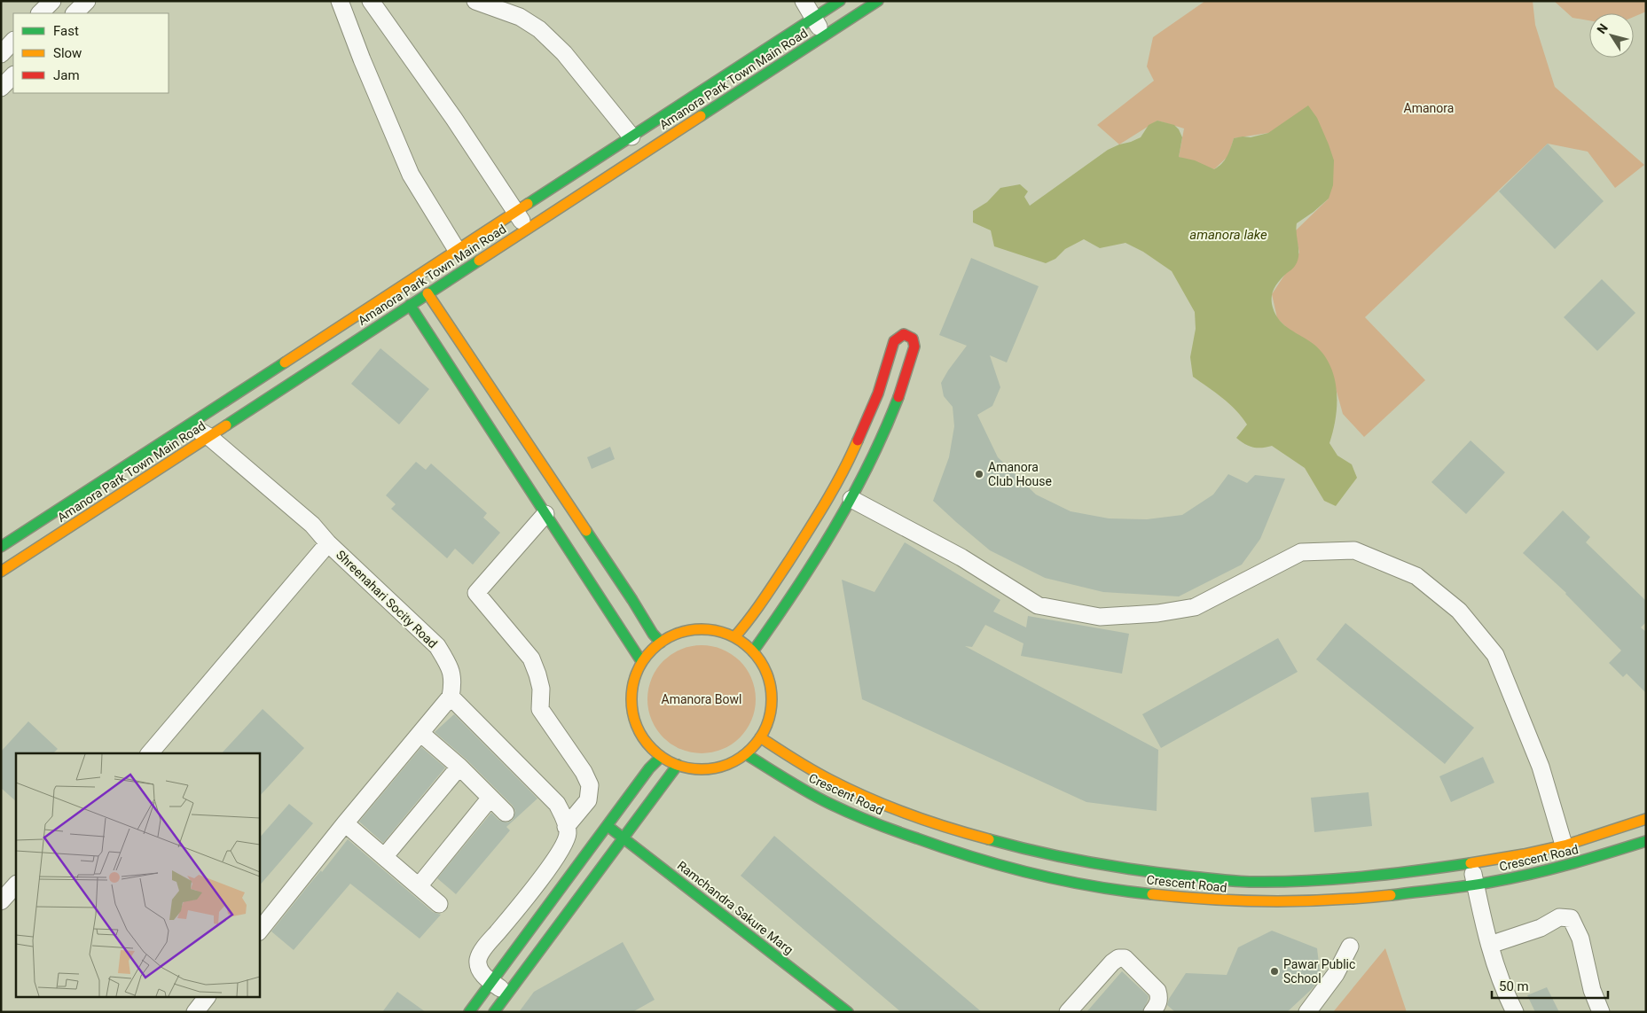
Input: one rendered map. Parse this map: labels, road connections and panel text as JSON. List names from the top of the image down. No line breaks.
{"streets":{"main road":["Amanora Park Town Main Road","Crescent Road","Ramchandra Sakure Marg"],"street":["Shreenahari Socity Road"]},"crossings":[["Amanora Park Town Main Road","Shreenahari Socity Road"]],"water":["amanora lake"],"parks":["Amanora","Amanora Bowl"],"places":["Amanora Club House","Pawar Public School"],"legend":["Fast","Slow","Jam"],"scale_bar":"50 m","north":"top left"}
